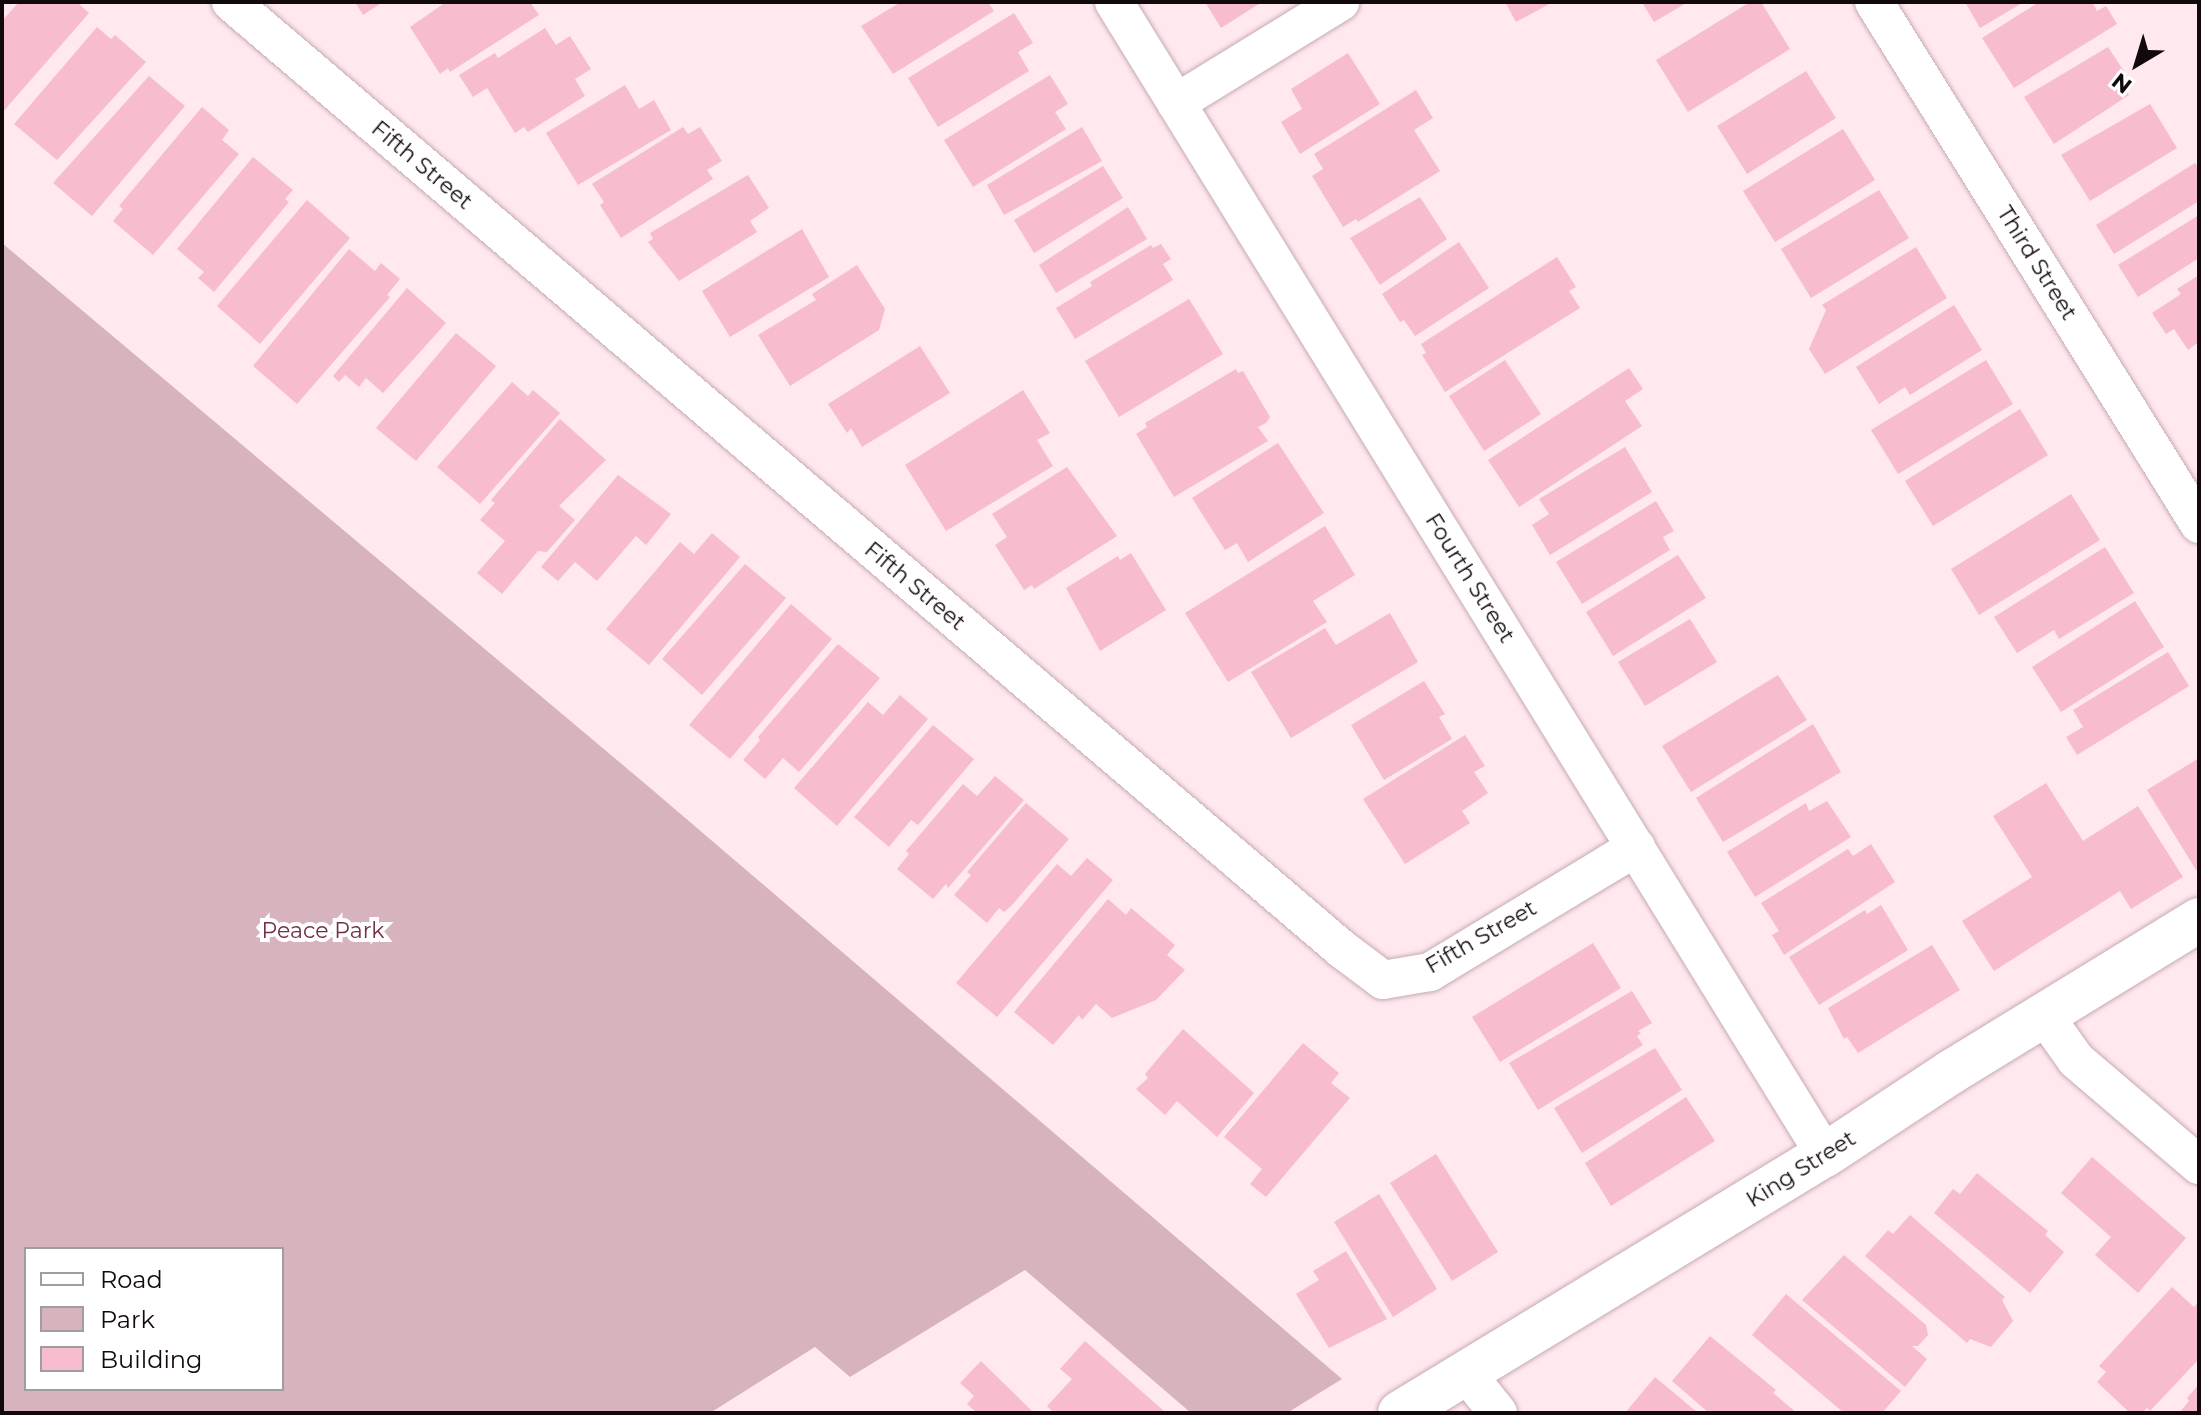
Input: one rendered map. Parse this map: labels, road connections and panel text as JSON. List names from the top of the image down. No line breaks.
{"streets":{"main road":["King Street"],"street":["Fifth Street","Third Street","Fourth Street"]},"crossings":[["Fifth Street","Fourth Street"],["Fourth Street","King Street"]],"parks":["Peace Park"],"legend":["Road","Park","Building"],"north":"bottom left"}
